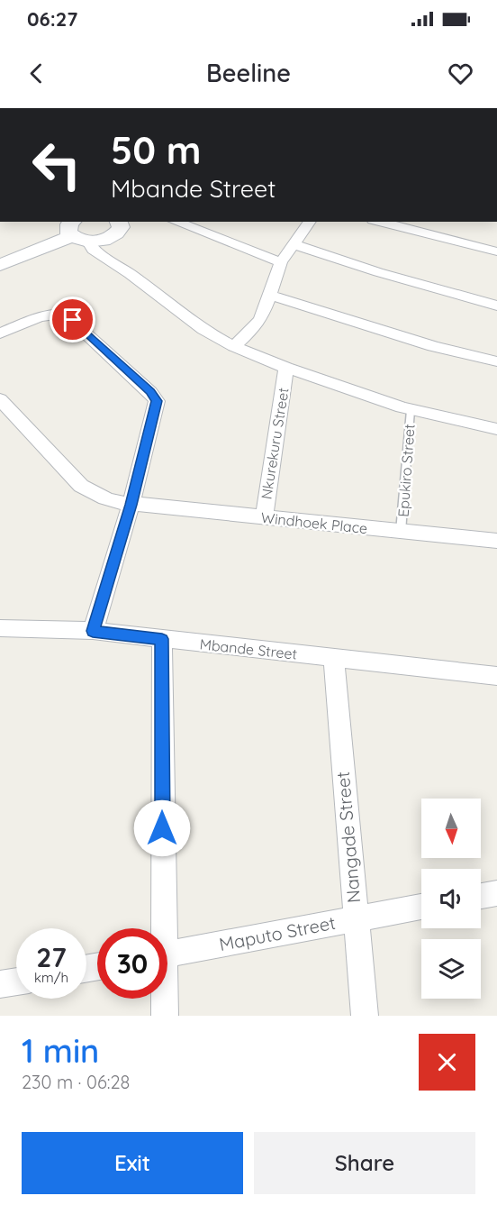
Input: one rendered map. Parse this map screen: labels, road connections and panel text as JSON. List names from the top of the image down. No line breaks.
{"streets":{"street":["Nkurekuru Street","Windhoek Place","Mbande Street","Nangade Street","Maputo Street"],"lane":["Epukiro Street"]},"crossings":[["Nkurekuru Street","Windhoek Place"],["Epukiro Street","Windhoek Place"],["Mbande Street","Nangade Street"],["Nangade Street","Maputo Street"]],"north":"bottom","page":{"status":"06:27","header":"Beeline","turn":["50 m","Mbande Street"],"speed":"27 km/h","limit":"30","heading":["1 min","230 m · 06:28"],"buttons":["Exit","Share"]}}
